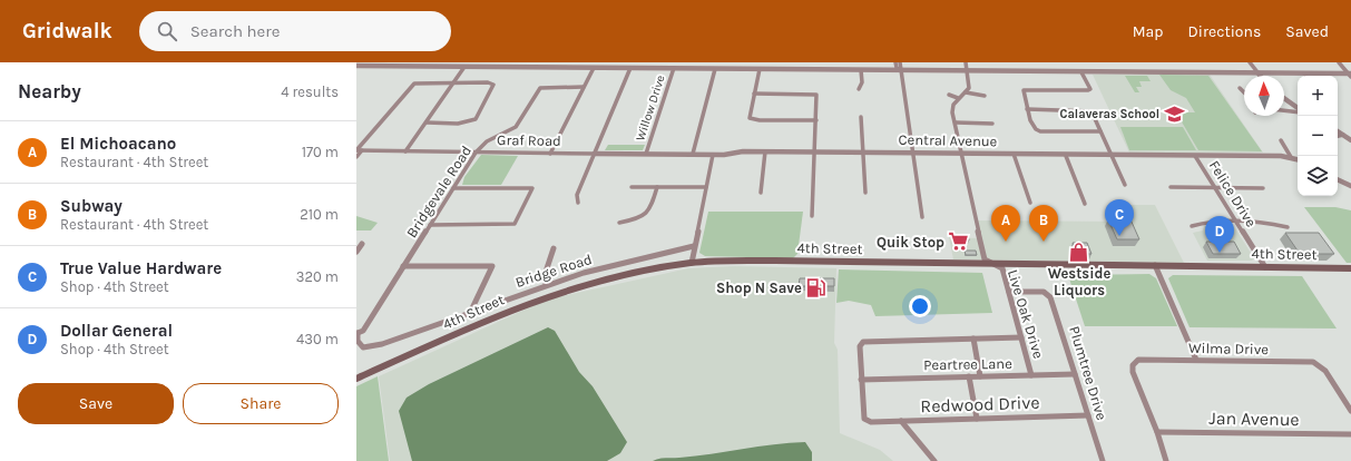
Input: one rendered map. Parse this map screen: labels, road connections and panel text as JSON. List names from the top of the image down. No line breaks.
{"streets":{"main road":["4th Street"],"street":["Willow Drive","Graf Road","Central Avenue","Bridgevale Road","Felice Drive","Bridge Road","Live Oak Drive","Wilma Drive","Peartree Lane","Plumtree Drive","Redwood Drive","Jan Avenue"]},"crossings":[["Willow Drive","Central Avenue"],["Graf Road","Central Avenue"],["Graf Road","Bridgevale Road"],["Central Avenue","Felice Drive"],["Bridgevale Road","Bridge Road"],["Felice Drive","4th Street"],["4th Street","Live Oak Drive"],["Live Oak Drive","Peartree Lane"],["Live Oak Drive","Plumtree Drive"],["Wilma Drive","Jan Avenue"],["Peartree Lane","Plumtree Drive"],["Peartree Lane","Redwood Drive"],["Plumtree Drive","Redwood Drive"]],"places":{"school or university":["Calaveras School"],"supermarket":["Quik Stop"],"shop":["Westside Liquors"],"fuel station":["Shop N Save"]},"north":"top","page":{"header":"Gridwalk","search":"Search here","nav":["Map","Directions","Saved"],"heading":["Nearby","4 results"],"map_buttons":["+","−"],"list":[{"mark":"A","name":"El Michoacano","note":"Restaurant · 4th Street","value":"170 m"},{"mark":"B","name":"Subway","note":"Restaurant · 4th Street","value":"210 m"},{"mark":"C","name":"True Value Hardware","note":"Shop · 4th Street","value":"320 m"},{"mark":"D","name":"Dollar General","note":"Shop · 4th Street","value":"430 m"}],"pins":["C","A","B","D"],"buttons":["Save","Share"]}}
